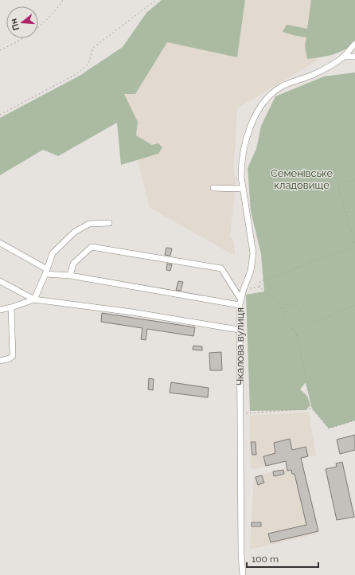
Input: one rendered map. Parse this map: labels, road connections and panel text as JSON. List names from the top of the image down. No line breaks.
{"streets":{"street":["Чкалова вулиця"]},"parks":["Семенівське кладовище"],"scale_bar":"100 m","north":"left"}
